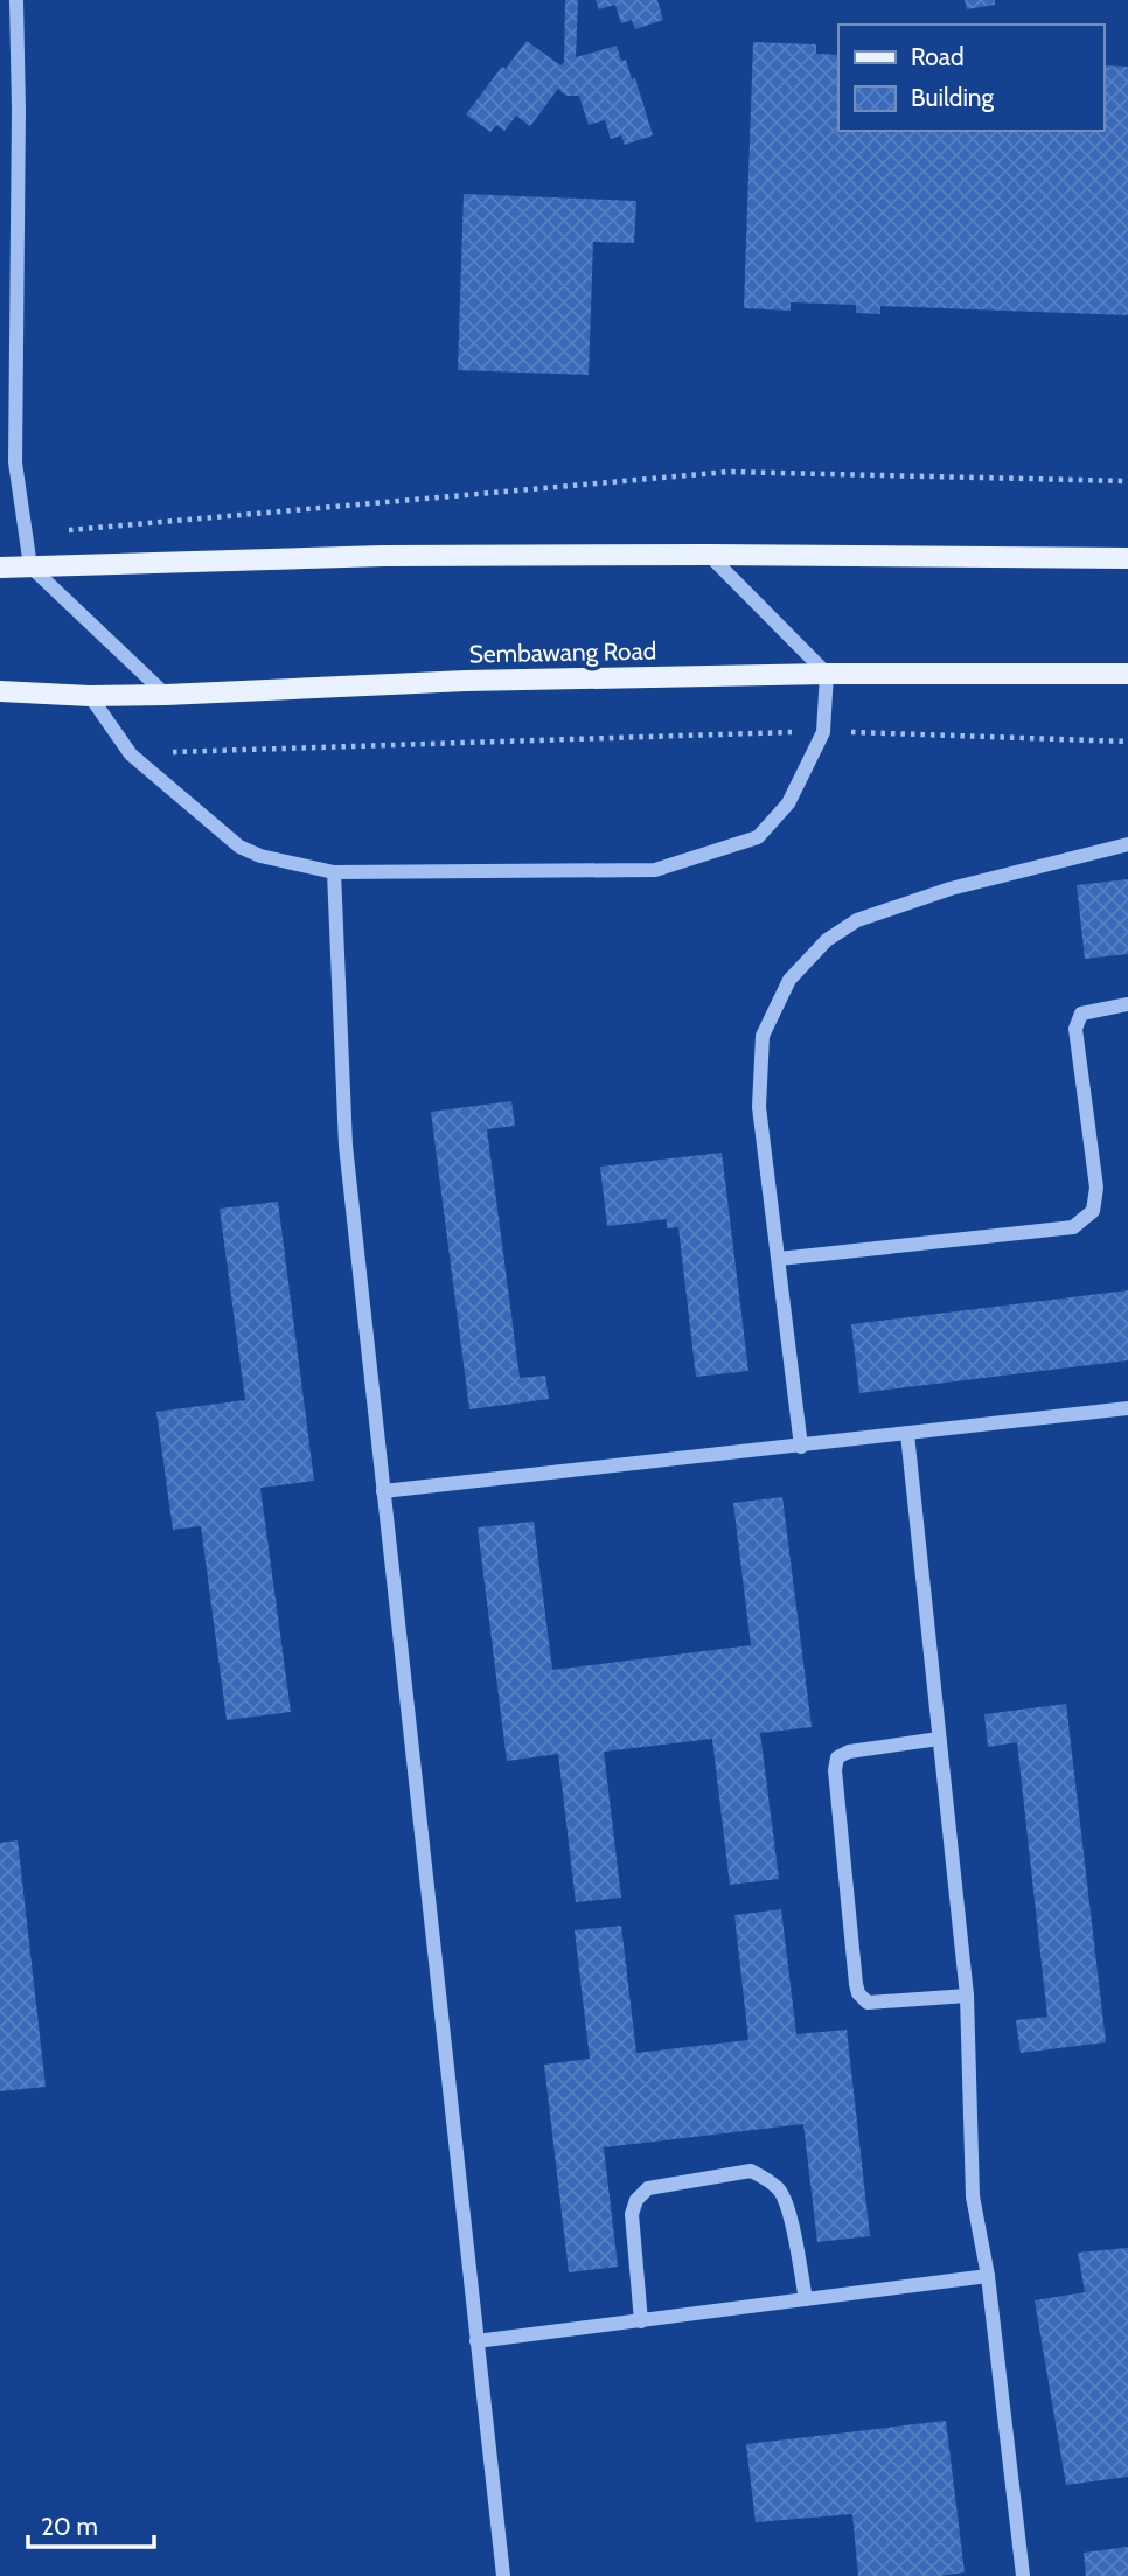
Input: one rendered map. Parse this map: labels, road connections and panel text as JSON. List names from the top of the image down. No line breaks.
{"streets":{"main road":["Sembawang Road"]},"legend":["Road","Building"],"scale_bar":"20 m"}
